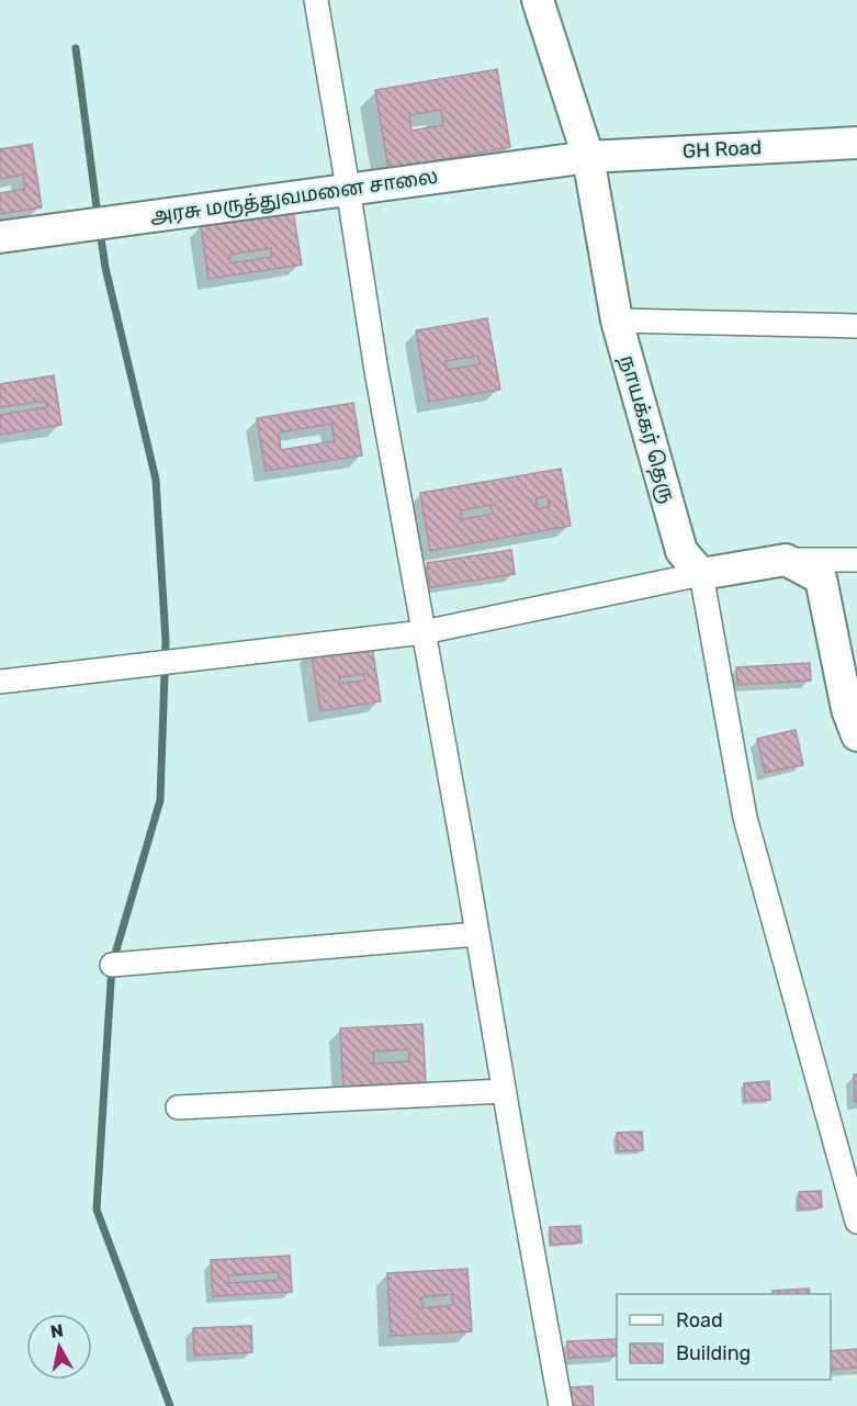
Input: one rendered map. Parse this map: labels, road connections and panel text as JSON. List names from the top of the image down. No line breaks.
{"streets":{"street":["GH Road","அரசு மருத்துவமனை சாலை","நாயக்கர் தெரு"]},"crossings":[["GH Road","அரசு மருத்துவமனை சாலை"],["GH Road","நாயக்கர் தெரு"],["அரசு மருத்துவமனை சாலை","நாயக்கர் தெரு"]],"legend":["Road","Building"],"north":"top"}
